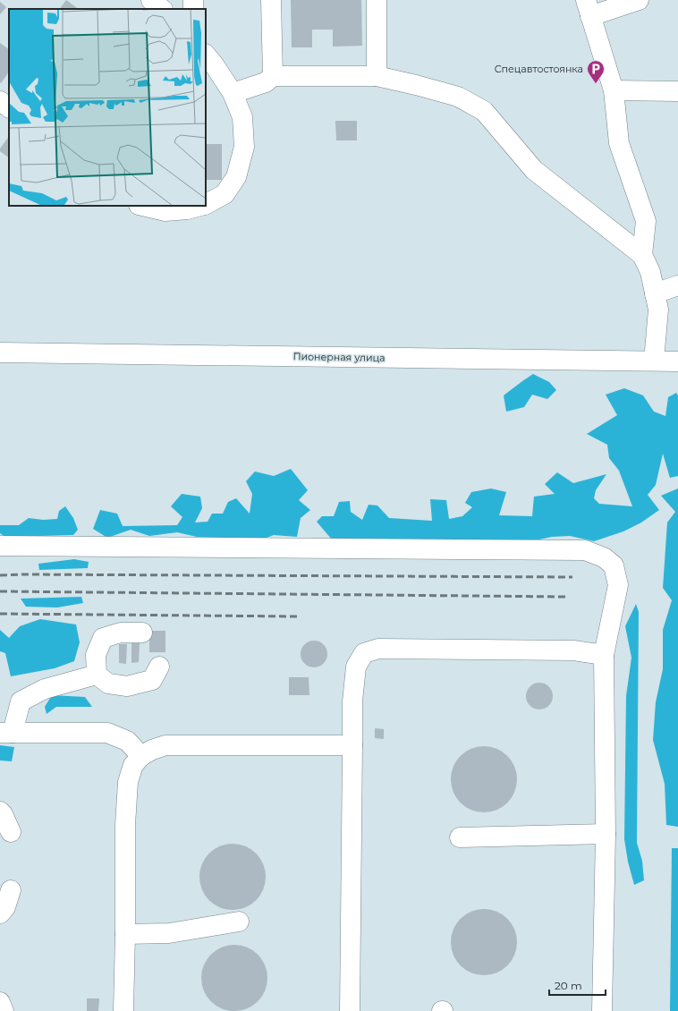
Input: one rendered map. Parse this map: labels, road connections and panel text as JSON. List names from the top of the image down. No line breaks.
{"streets":{"street":["Пионерная улица"]},"places":{"parking":["Спецавтостоянка"]},"scale_bar":"20 m"}
